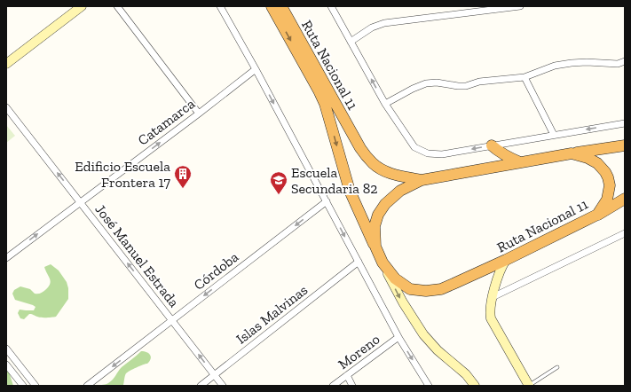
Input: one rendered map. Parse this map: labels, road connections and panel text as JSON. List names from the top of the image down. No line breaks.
{"streets":{"highway":["Ruta Nacional 11"],"street":["Catamarca","José Manuel Estrada","Córdoba","Islas Malvinas","Moreno"]},"crossings":[["Catamarca","José Manuel Estrada"],["José Manuel Estrada","Córdoba"],["José Manuel Estrada","Islas Malvinas"]],"one_way":["Catamarca","José Manuel Estrada","Córdoba"],"places":{"building":["Edificio Escuela Frontera 17"],"school or university":["Escuela Secundaria 82"]}}
